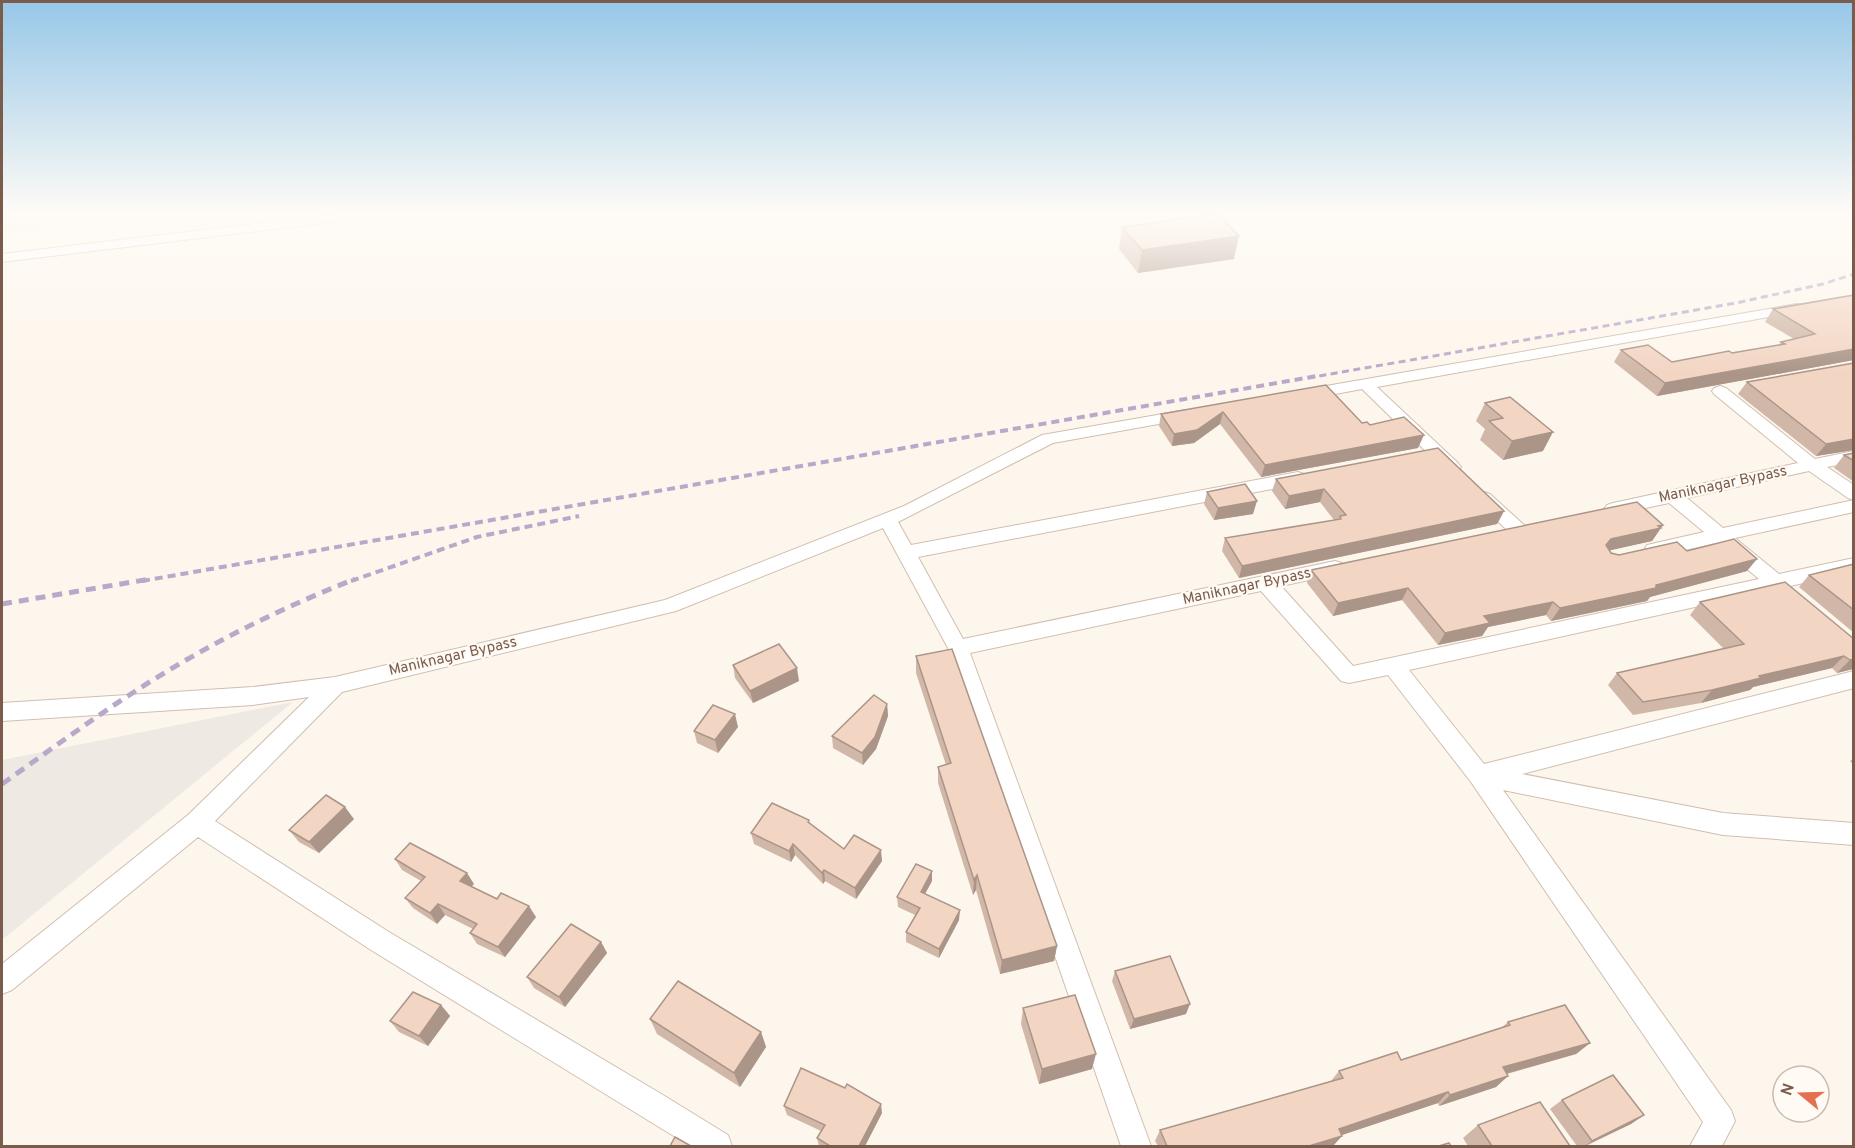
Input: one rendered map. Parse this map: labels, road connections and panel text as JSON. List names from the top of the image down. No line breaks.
{"streets":{"street":["Maniknagar Bypass"]},"north":"left"}
